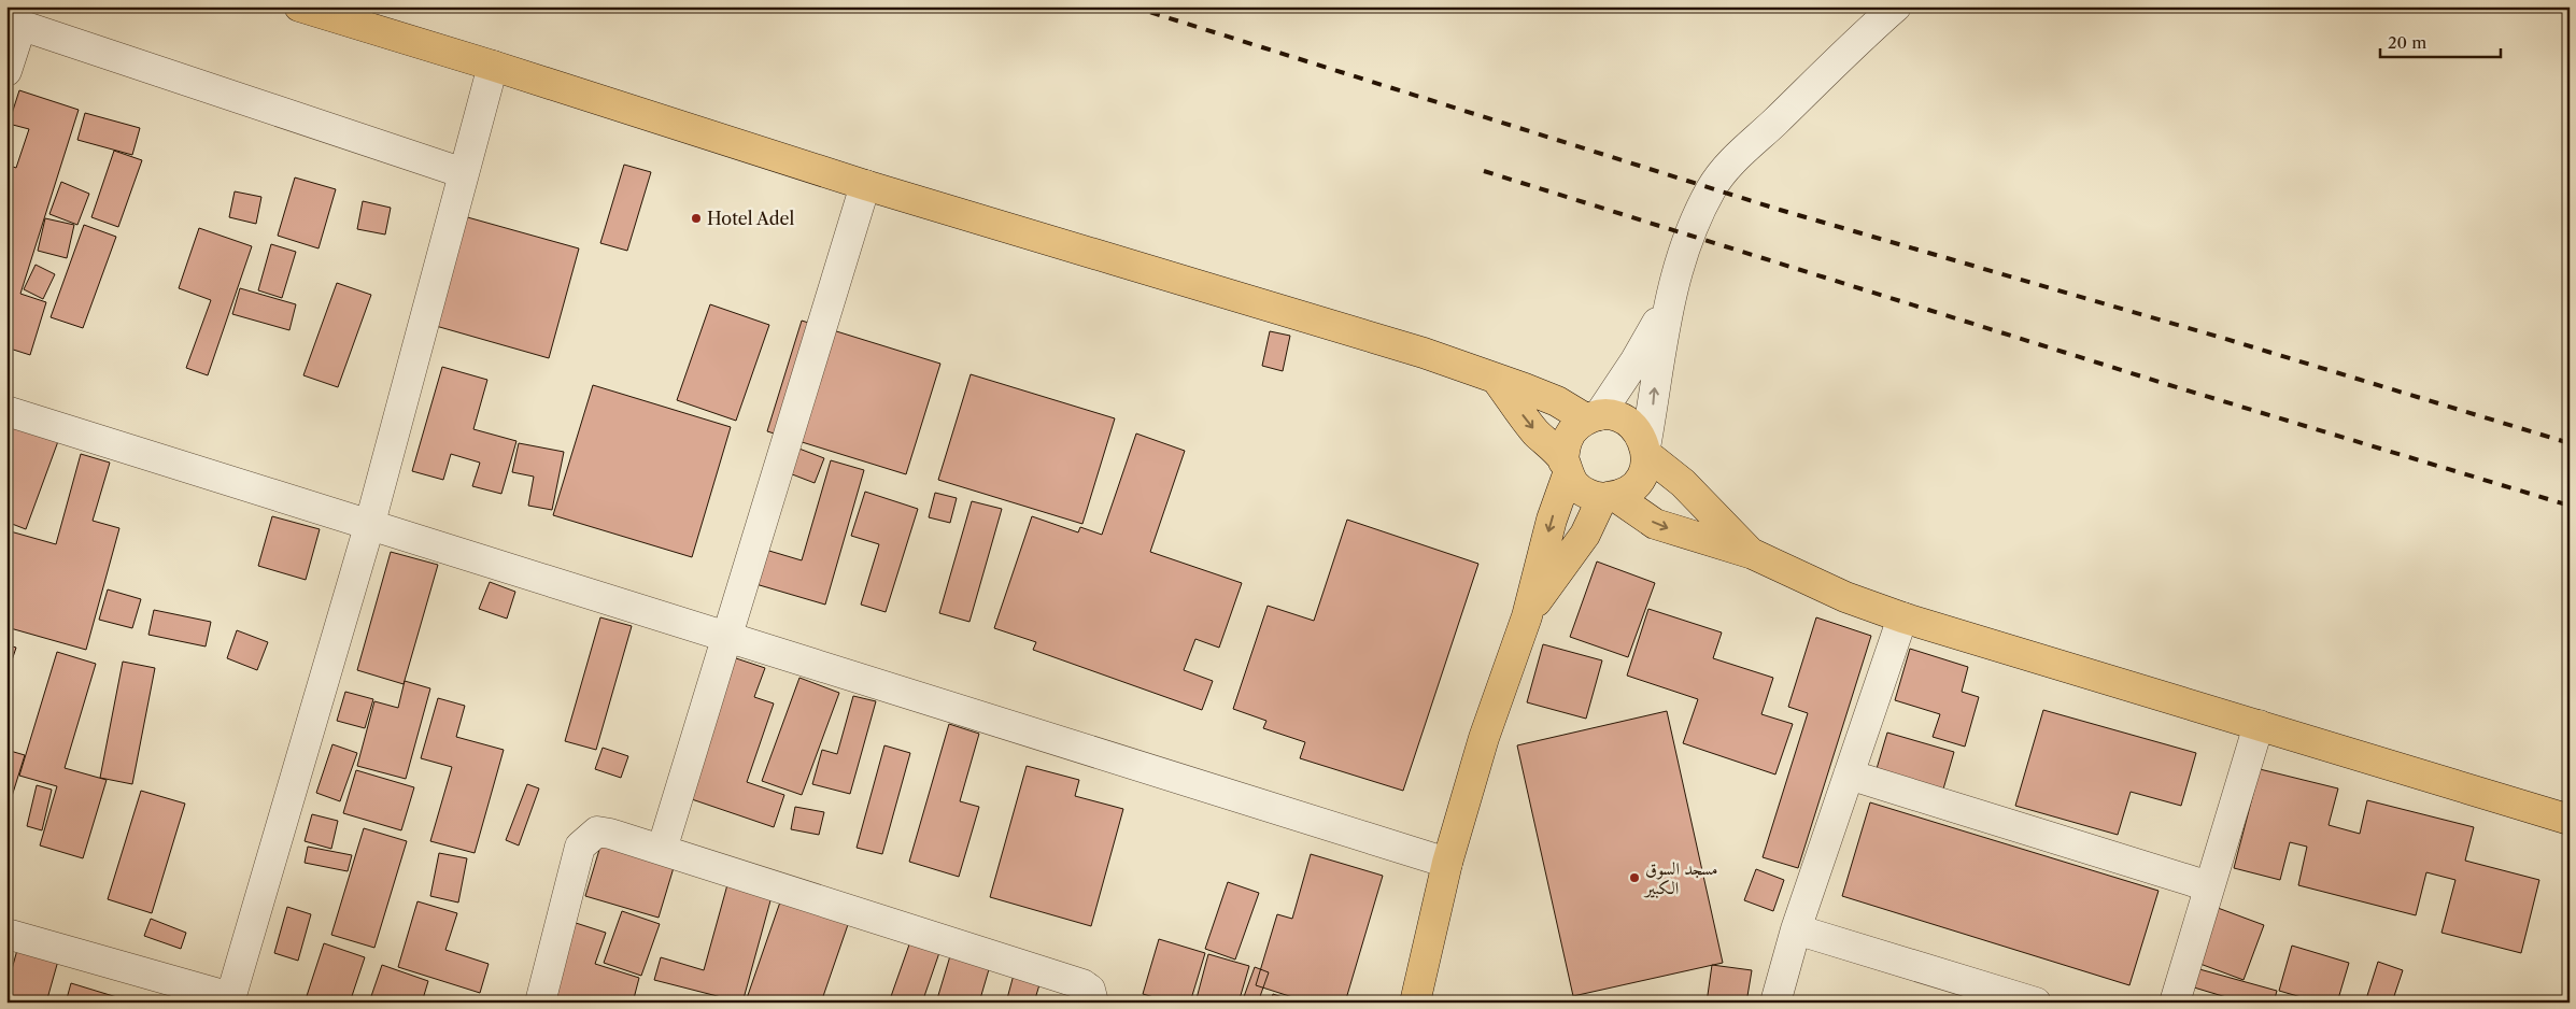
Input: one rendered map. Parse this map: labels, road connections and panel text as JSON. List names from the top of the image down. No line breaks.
{"places":["Hotel Adel","مسجد السوق الكبير"],"scale_bar":"20 m"}
